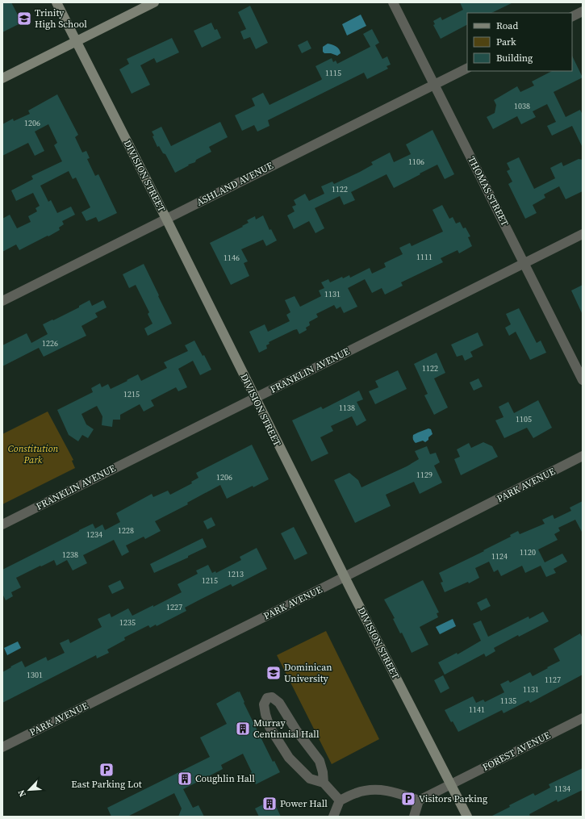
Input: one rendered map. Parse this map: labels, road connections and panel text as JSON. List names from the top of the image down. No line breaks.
{"streets":{"street":["DIVISION STREET","ASHLAND AVENUE","THOMAS STREET","FRANKLIN AVENUE","PARK AVENUE","FOREST AVENUE"]},"crossings":[["DIVISION STREET","ASHLAND AVENUE"],["DIVISION STREET","FRANKLIN AVENUE"],["DIVISION STREET","PARK AVENUE"],["DIVISION STREET","FOREST AVENUE"],["ASHLAND AVENUE","THOMAS STREET"],["THOMAS STREET","FRANKLIN AVENUE"]],"parks":["Constitution Park"],"places":{"school or university":["Trinity High School","Dominican University"],"building":["Murray Centinnial Hall","Coughlin Hall","Power Hall"],"parking":["East Parking Lot","Visitors Parking"]},"house_numbers":["1115","1038","1206","1106","1122","1111","1146","1131","1226","1122","1215","1138","1105","1129","1206","1228","1234","1120","1238","1124","1213","1215","1227","1235","1301","1127","1131","1135","1141","1134"],"legend":["Road","Park","Building"],"north":"bottom left"}
